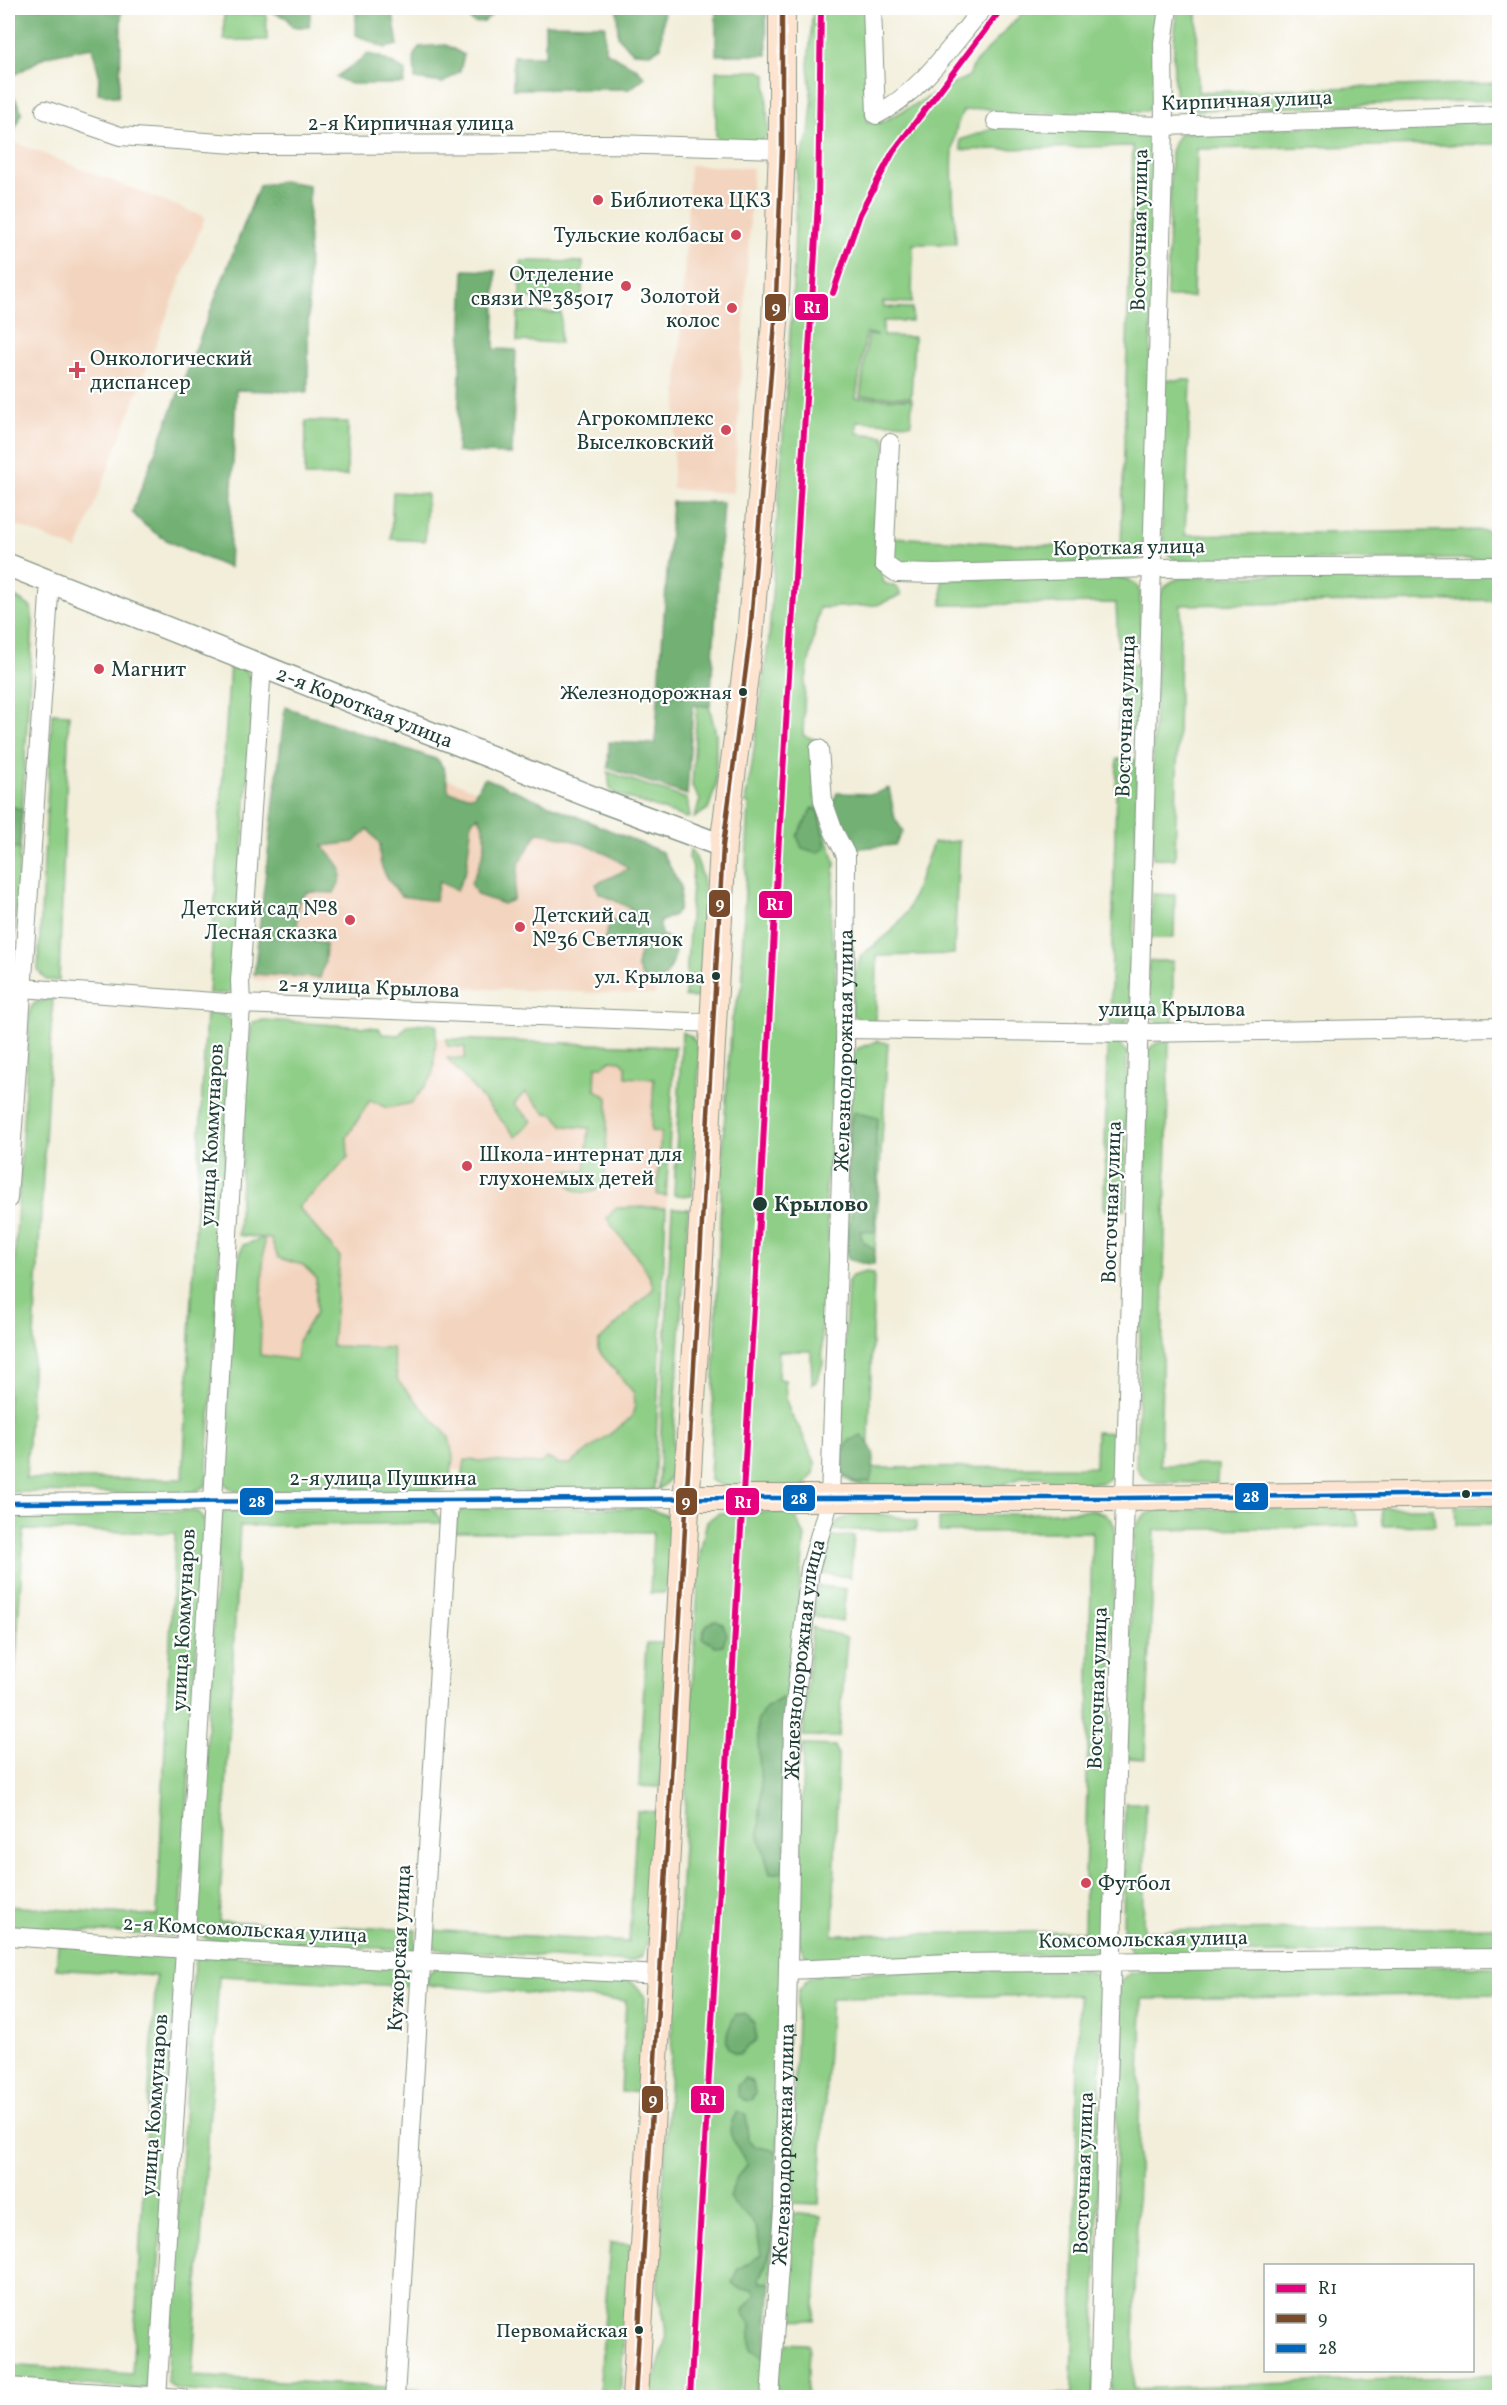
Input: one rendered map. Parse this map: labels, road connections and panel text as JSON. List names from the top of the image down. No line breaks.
{"streets":{"street":["Кирпичная улица","2-я Кирпичная улица","Восточная улица","Короткая улица","2-я Короткая улица","2-я улица Крылова","улица Крылова","Железнодорожная улица","улица Коммунаров","2-я улица Пушкина","2-я Комсомольская улица","Комсомольская улица","Кужорская улица"]},"crossings":[["Кирпичная улица","Восточная улица"],["Восточная улица","Короткая улица"],["Восточная улица","улица Крылова"],["Восточная улица","Комсомольская улица"],["2-я Короткая улица","улица Коммунаров"],["2-я улица Крылова","улица Коммунаров"],["улица Крылова","Железнодорожная улица"],["Железнодорожная улица","Комсомольская улица"],["улица Коммунаров","2-я улица Пушкина"],["улица Коммунаров","2-я Комсомольская улица"],["2-я улица Пушкина","Кужорская улица"],["2-я Комсомольская улица","Кужорская улица"]],"places":{"other":["Библиотека ЦКЗ","Тульские колбасы","Отделение связи №385017","Золотой колос","Агрокомплекс Выселковский","Магнит","Железнодорожная","Детский сад №8 Лесная сказка","Детский сад №36 Светлячок","ул. Крылова","Школа-интернат для глухонемых детей","Крылово","Футбол","Первомайская"],"health":["Онкологический диспансер"]},"lines":["transit line R1","transit line 9","transit line 28"],"legend":["R1","9","28"]}
